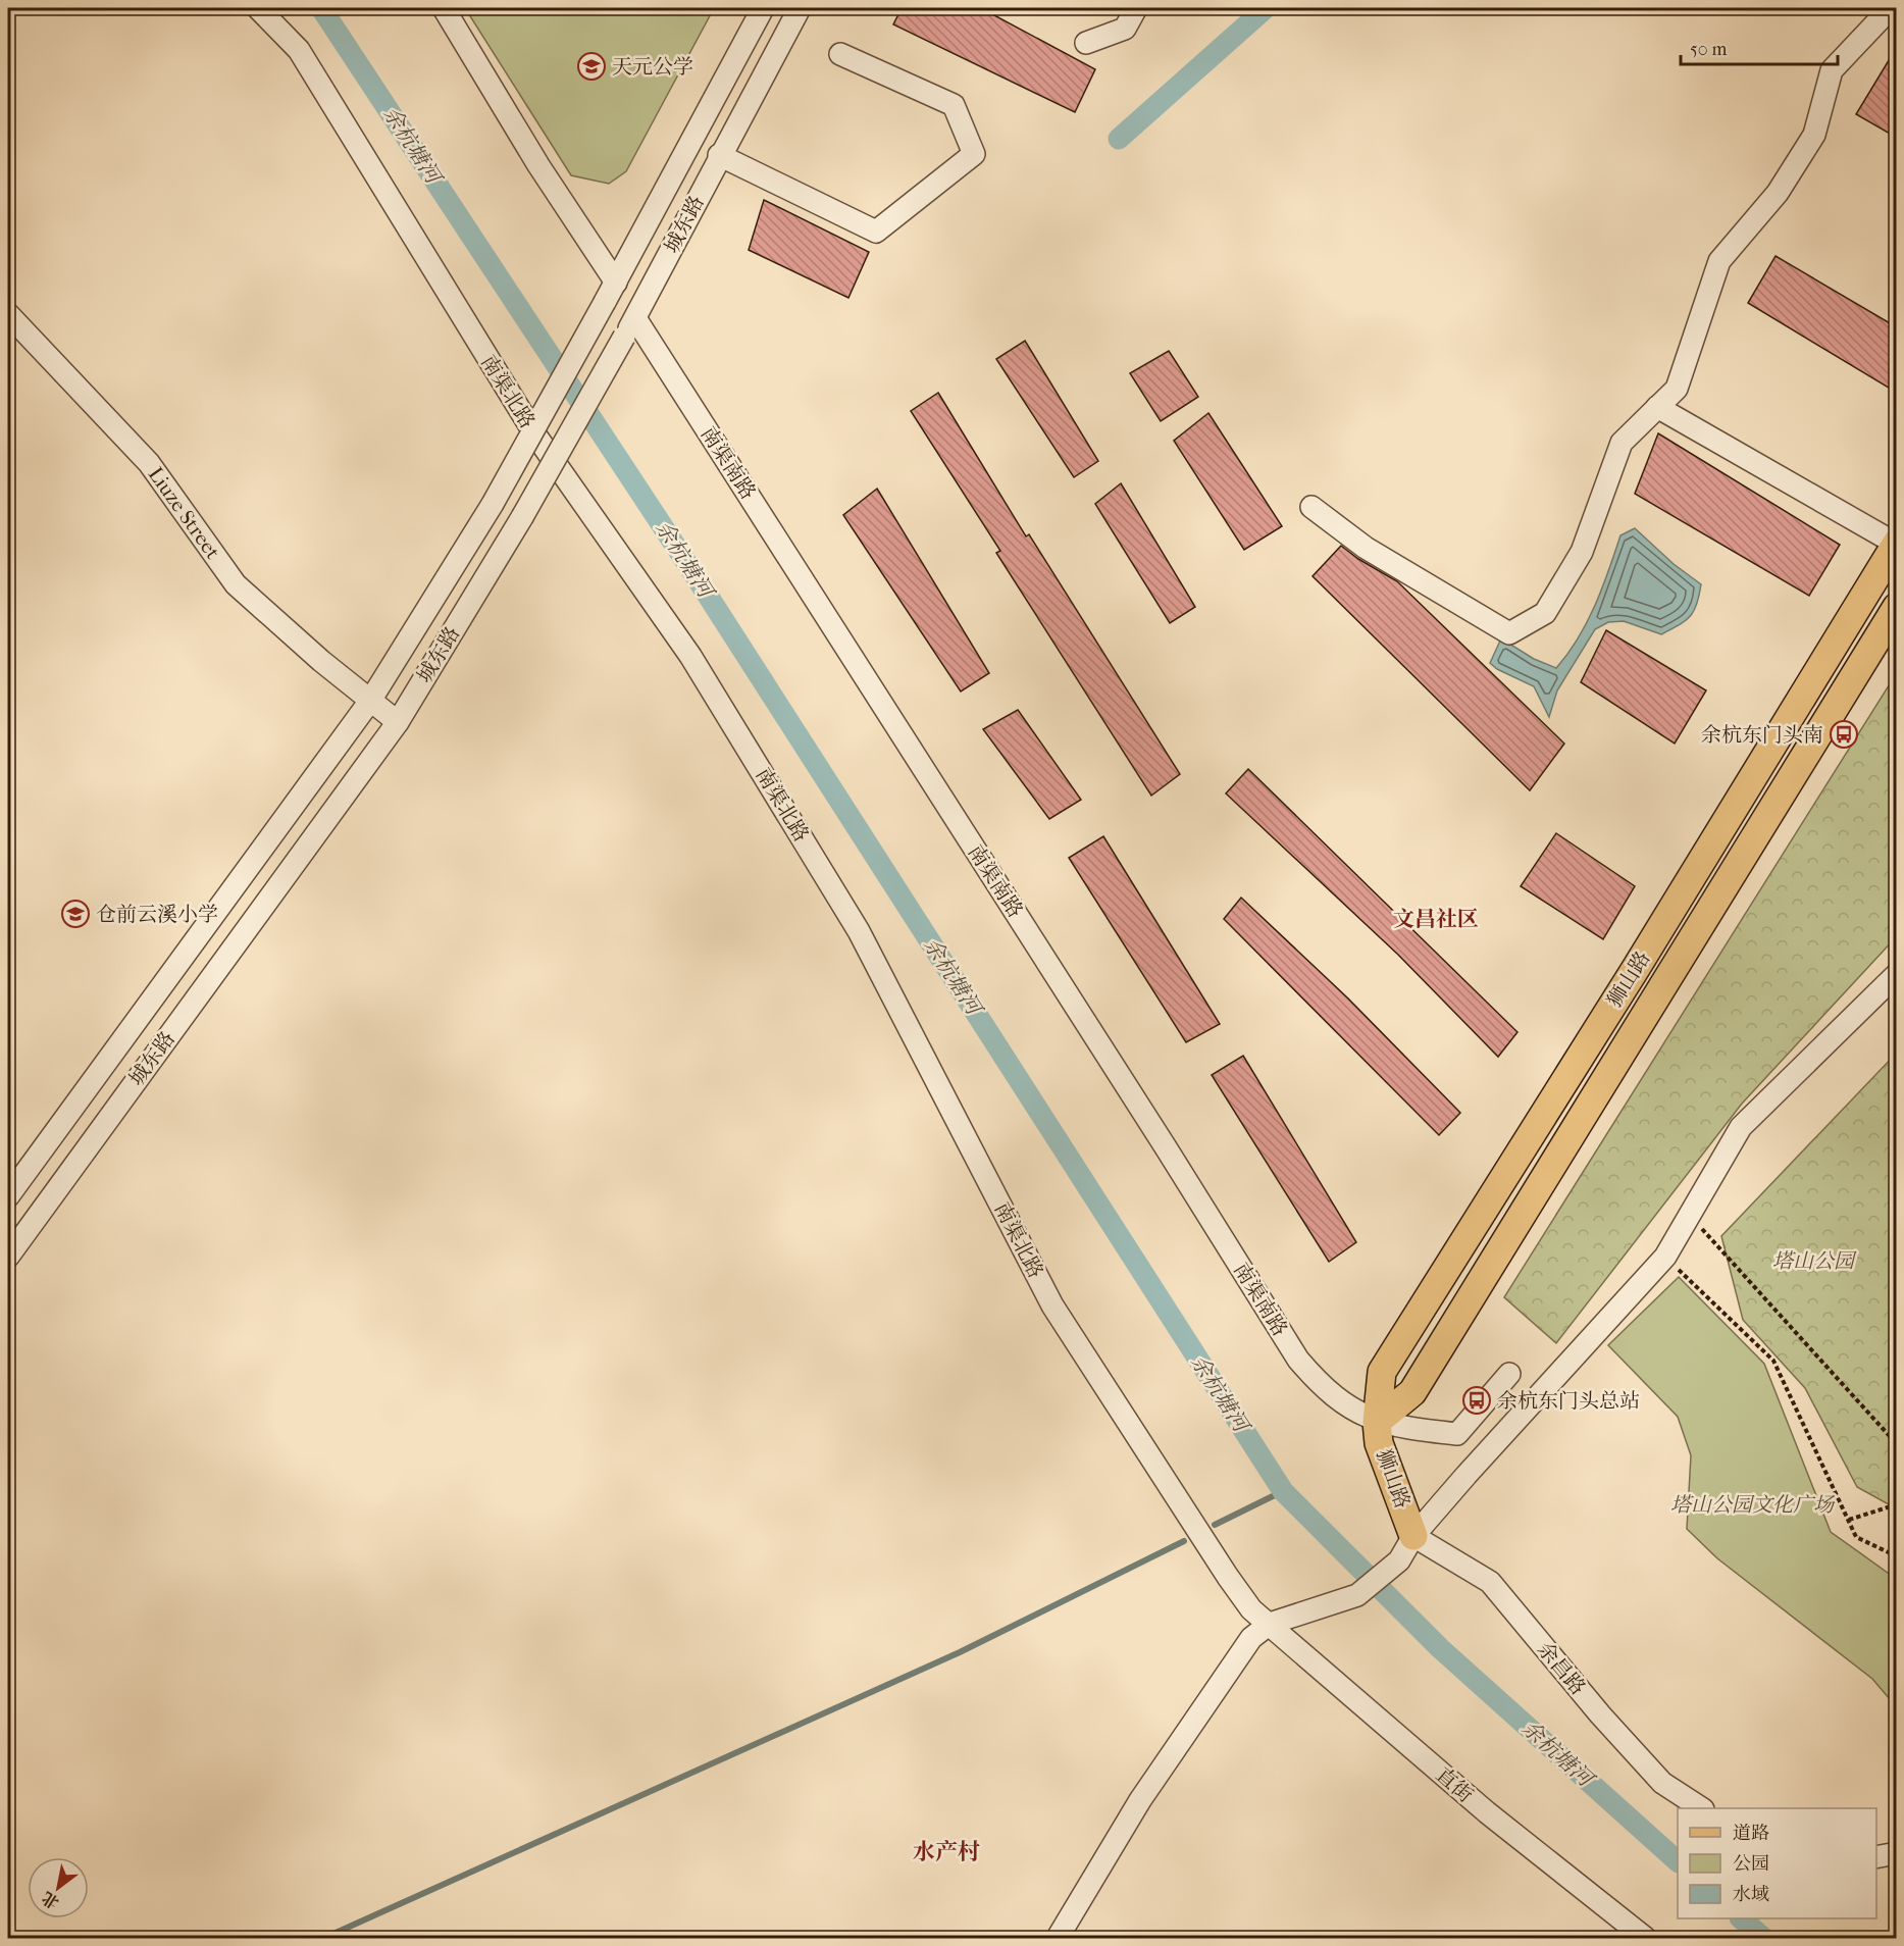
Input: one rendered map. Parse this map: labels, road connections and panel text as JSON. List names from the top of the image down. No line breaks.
{"streets":{"main road":["狮山路"],"street":["城东路","南渠北路","南渠南路","Liuze Street","余昌路","直街"]},"crossings":[["城东路","南渠南路"],["城东路","Liuze Street"],["南渠北路","直街"],["南渠南路","狮山路"],["狮山路","余昌路"]],"districts":["文昌社区","水产村"],"water":["余杭塘河"],"parks":["塔山公园","塔山公园文化广场"],"places":{"school or university":["天元公学","仓前云溪小学"],"bus stop":["余杭东门头南","余杭东门头总站"]},"legend":["道路","公园","水域"],"scale_bar":"50 m","north":"bottom left"}
